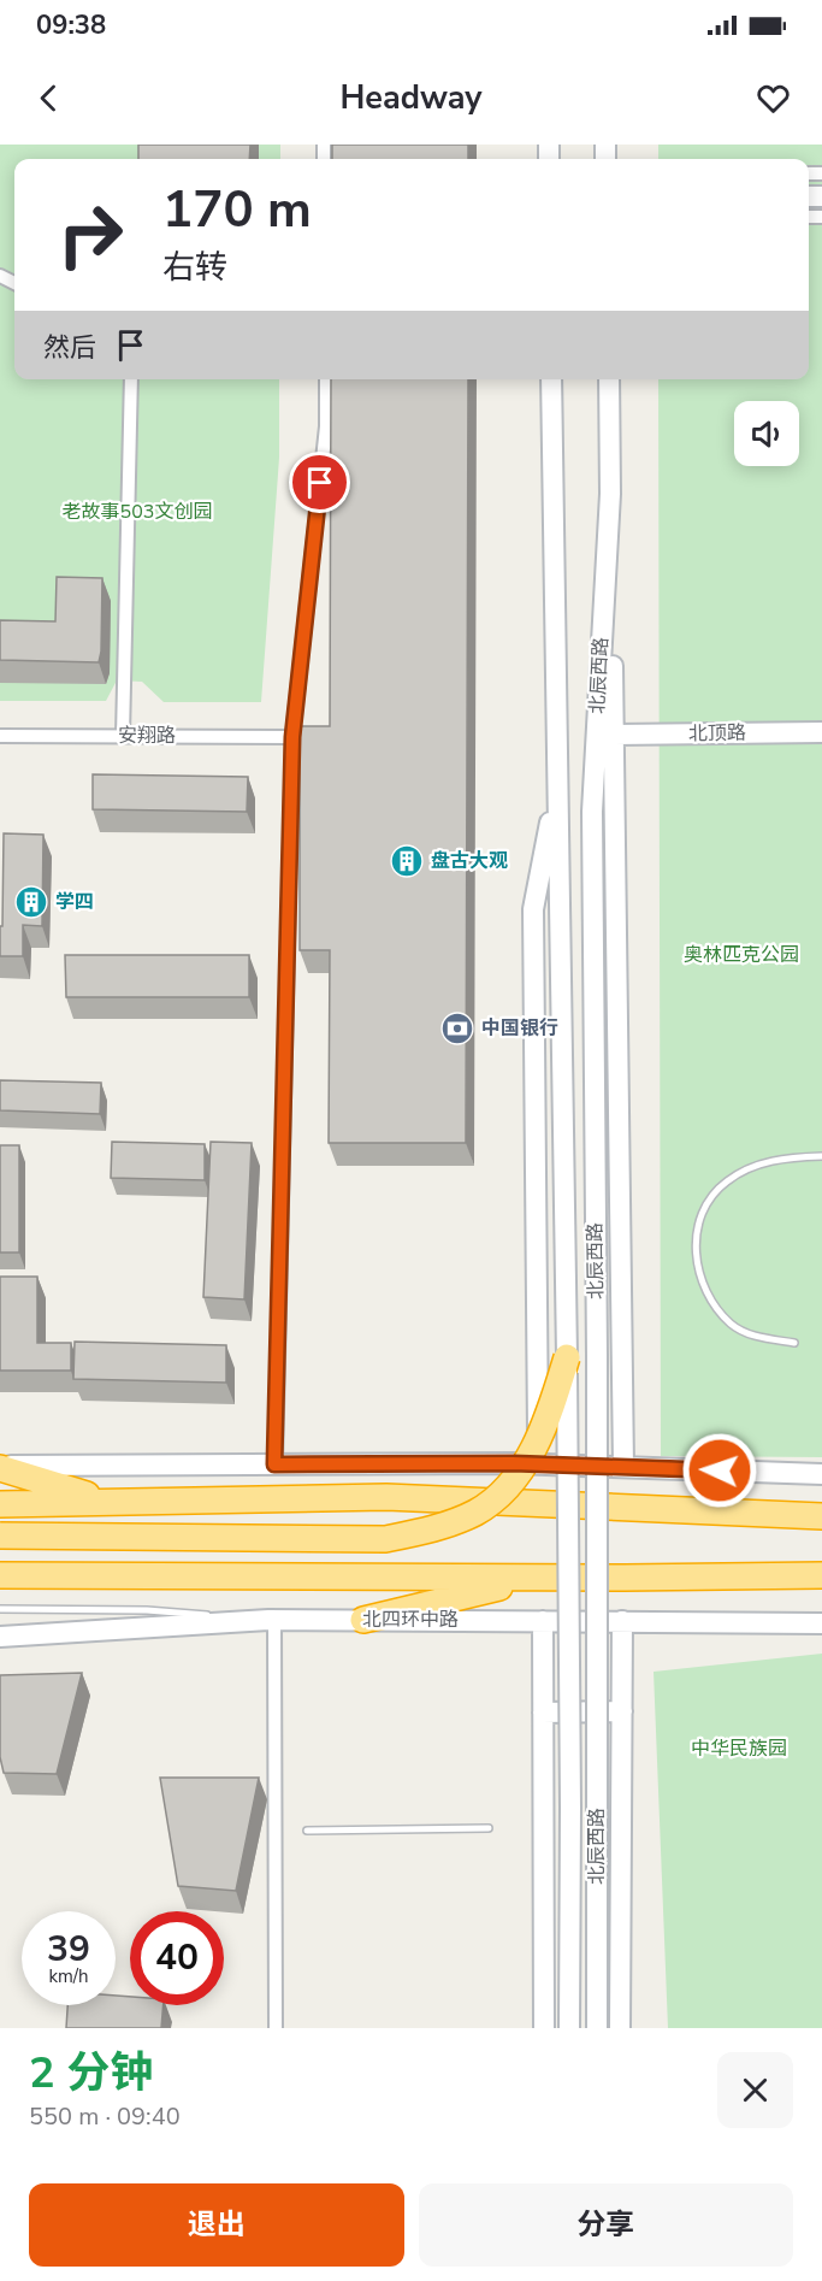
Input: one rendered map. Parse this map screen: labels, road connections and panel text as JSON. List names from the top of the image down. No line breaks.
{"streets":{"street":["北辰西路","北顶路","安翔路","北四环中路"]},"crossings":[["北辰西路","北顶路"],["北辰西路","北四环中路"]],"parks":["老故事503文创园","奥林匹克公园","中华民族园"],"places":{"building":["盘古大观","学四"],"bank":["中国银行"]},"page":{"status":"09:38","header":"Headway","turn":["170 m","右转"],"then":"然后","speed":"39 km/h","limit":"40","heading":["2 分钟","550 m · 09:40"],"buttons":["退出","分享"]}}
